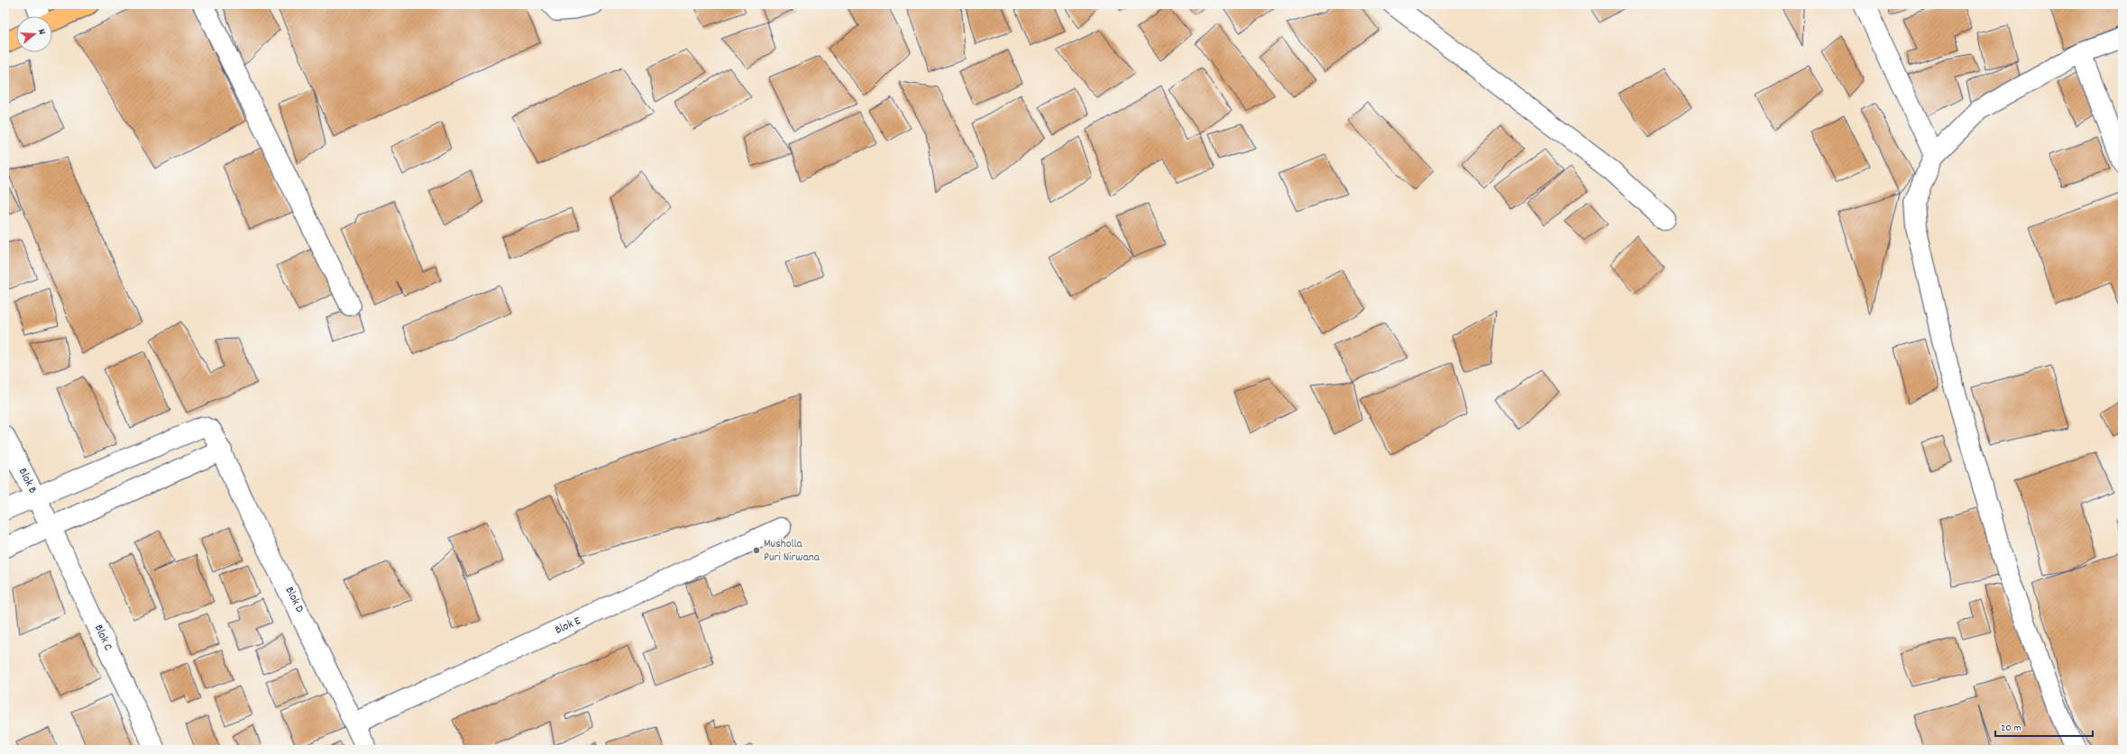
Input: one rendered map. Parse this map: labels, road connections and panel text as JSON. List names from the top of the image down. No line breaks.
{"streets":{"street":["Blok B","Blok D","Blok E","Blok C"]},"crossings":[["Blok B","Blok D"],["Blok B","Blok C"],["Blok D","Blok E"]],"places":["Musholla Puri Nirwana"],"scale_bar":"20 m","north":"right"}
